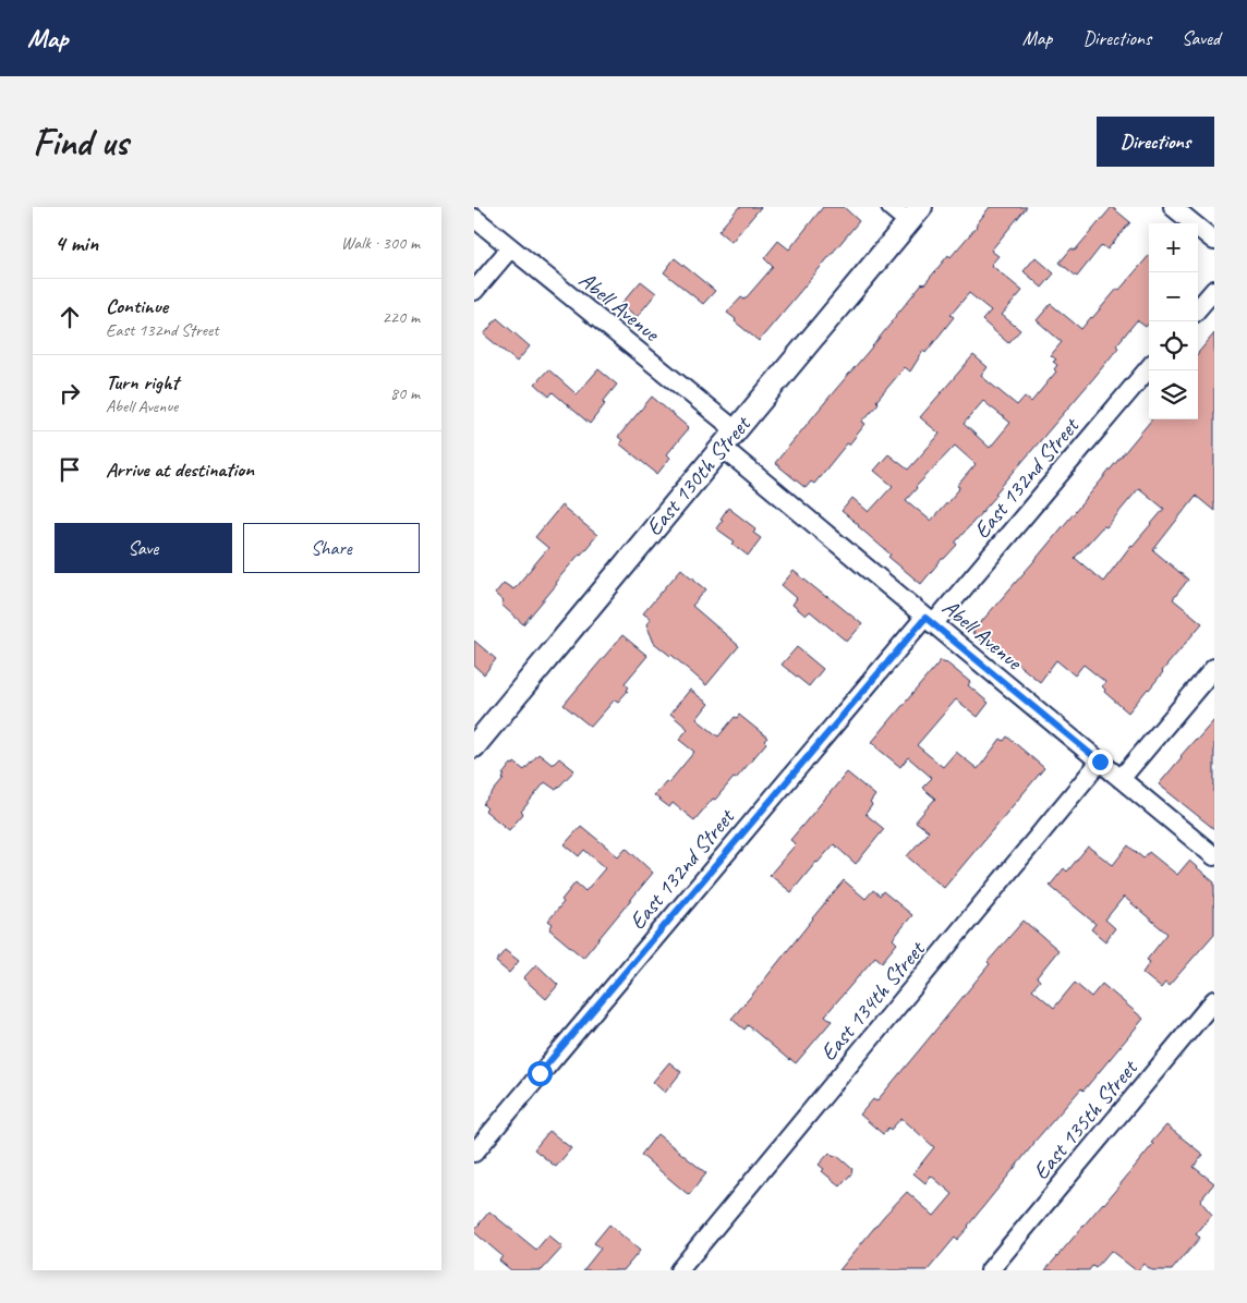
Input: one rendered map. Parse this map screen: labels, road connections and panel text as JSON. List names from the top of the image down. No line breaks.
{"streets":{"street":["Abell Avenue","East 130th Street","East 132nd Street","East 134th Street","East 135th Street"]},"crossings":[["Abell Avenue","East 130th Street"],["Abell Avenue","East 132nd Street"],["Abell Avenue","East 134th Street"]],"page":{"header":"Map","nav":["Map","Directions","Saved"],"buttons":["Directions",["Save","Share"]],"title":"Find us","heading":["4 min","Walk · 300 m"],"map_buttons":["+","−"],"list":[["Continue","East 132nd Street","220 m"],["Turn right","Abell Avenue","80 m"],"Arrive at destination"]}}
